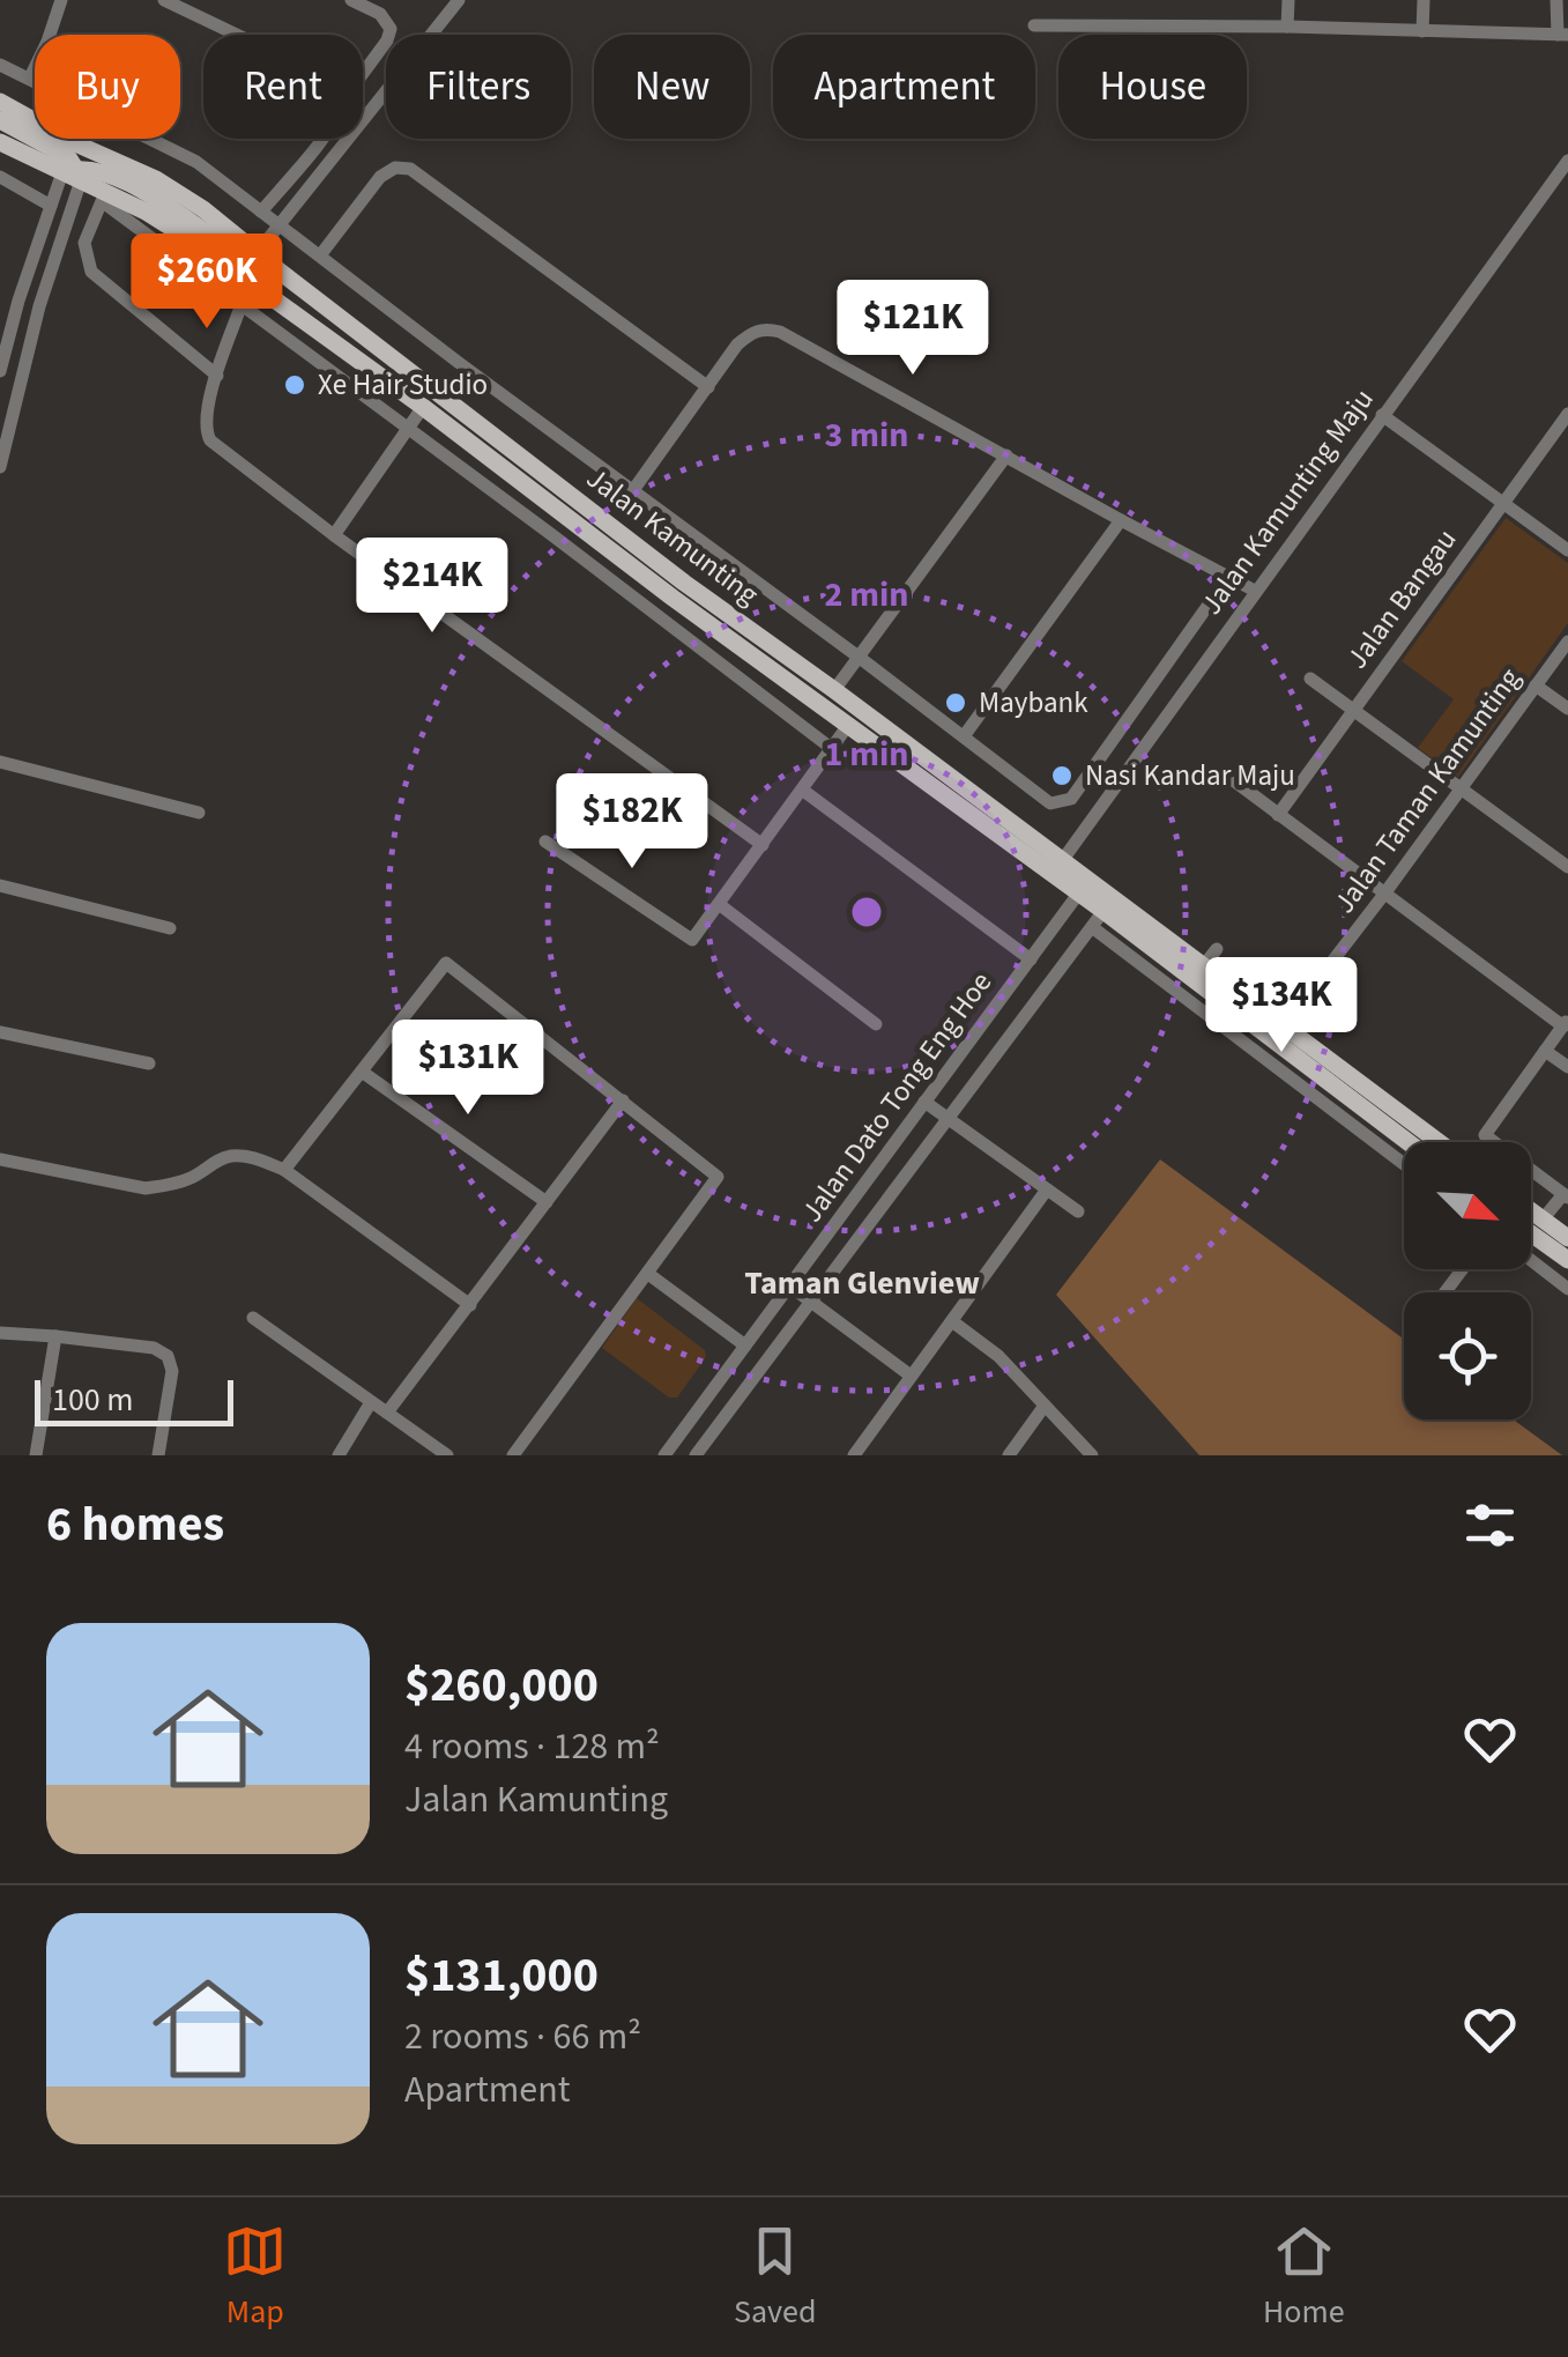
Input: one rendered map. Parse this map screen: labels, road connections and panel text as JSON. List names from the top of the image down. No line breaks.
{"streets":{"main road":["Jalan Kamunting"],"street":["Jalan Kamunting Maju","Jalan Bangau","Jalan Taman Kamunting","Jalan Dato Tong Eng Hoe"]},"crossings":[["Jalan Kamunting Maju","Jalan Kamunting"],["Jalan Kamunting","Jalan Taman Kamunting"],["Jalan Kamunting","Jalan Dato Tong Eng Hoe"]],"districts":["Taman Glenview"],"places":["Xe Hair Studio","Maybank","Nasi Kandar Maju"],"scale_bar":"100 m","north":"bottom right","page":{"chip":["Buy","Rent","Filters","New","Apartment","House"],"price":["$260K","$121K","$214K","$182K","$134K","$131K"],"scale":"100 m","heading":"6 homes","list":[{"name":"$260,000","note":"4 rooms · 128 m² · Jalan Kamunting"},{"name":"$131,000","note":"2 rooms · 66 m² · Apartment"}],"tabs":["Map","Saved","Home"]},"rings":["3 min","2 min","1 min"]}
